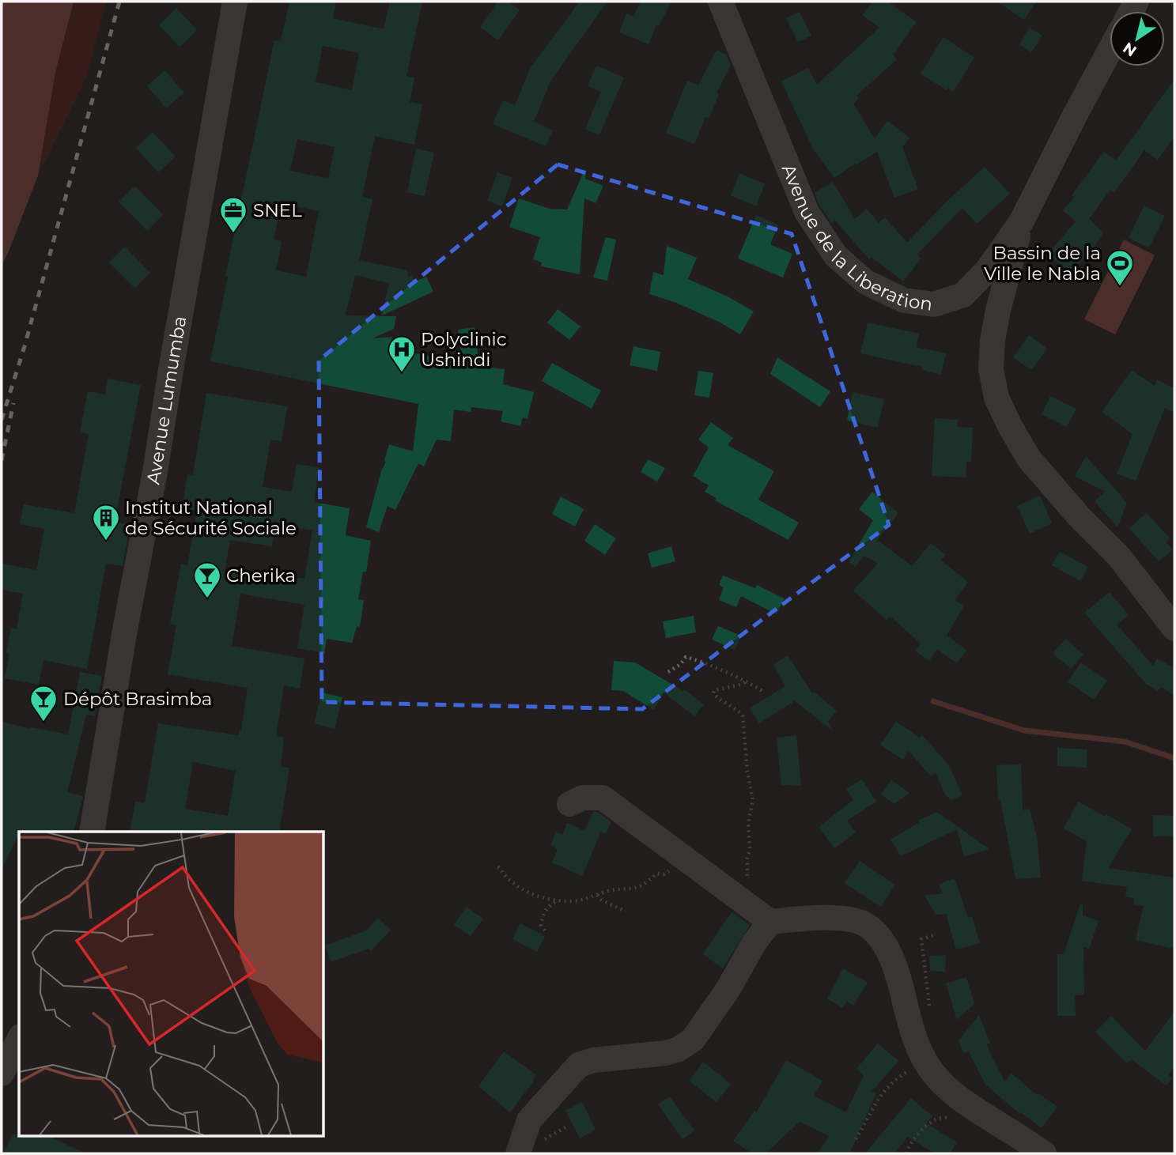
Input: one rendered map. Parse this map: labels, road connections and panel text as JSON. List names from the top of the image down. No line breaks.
{"streets":{"street":["Avenue de la Liberation","Avenue Lumumba"]},"places":{"office":["SNEL"],"sports":["Bassin de la Ville le Nabla"],"hospital":["Polyclinic Ushindi"],"building":["Institut National de Sécurité Sociale"],"bar":["Cherika","Dépôt Brasimba"]},"north":"bottom left"}
